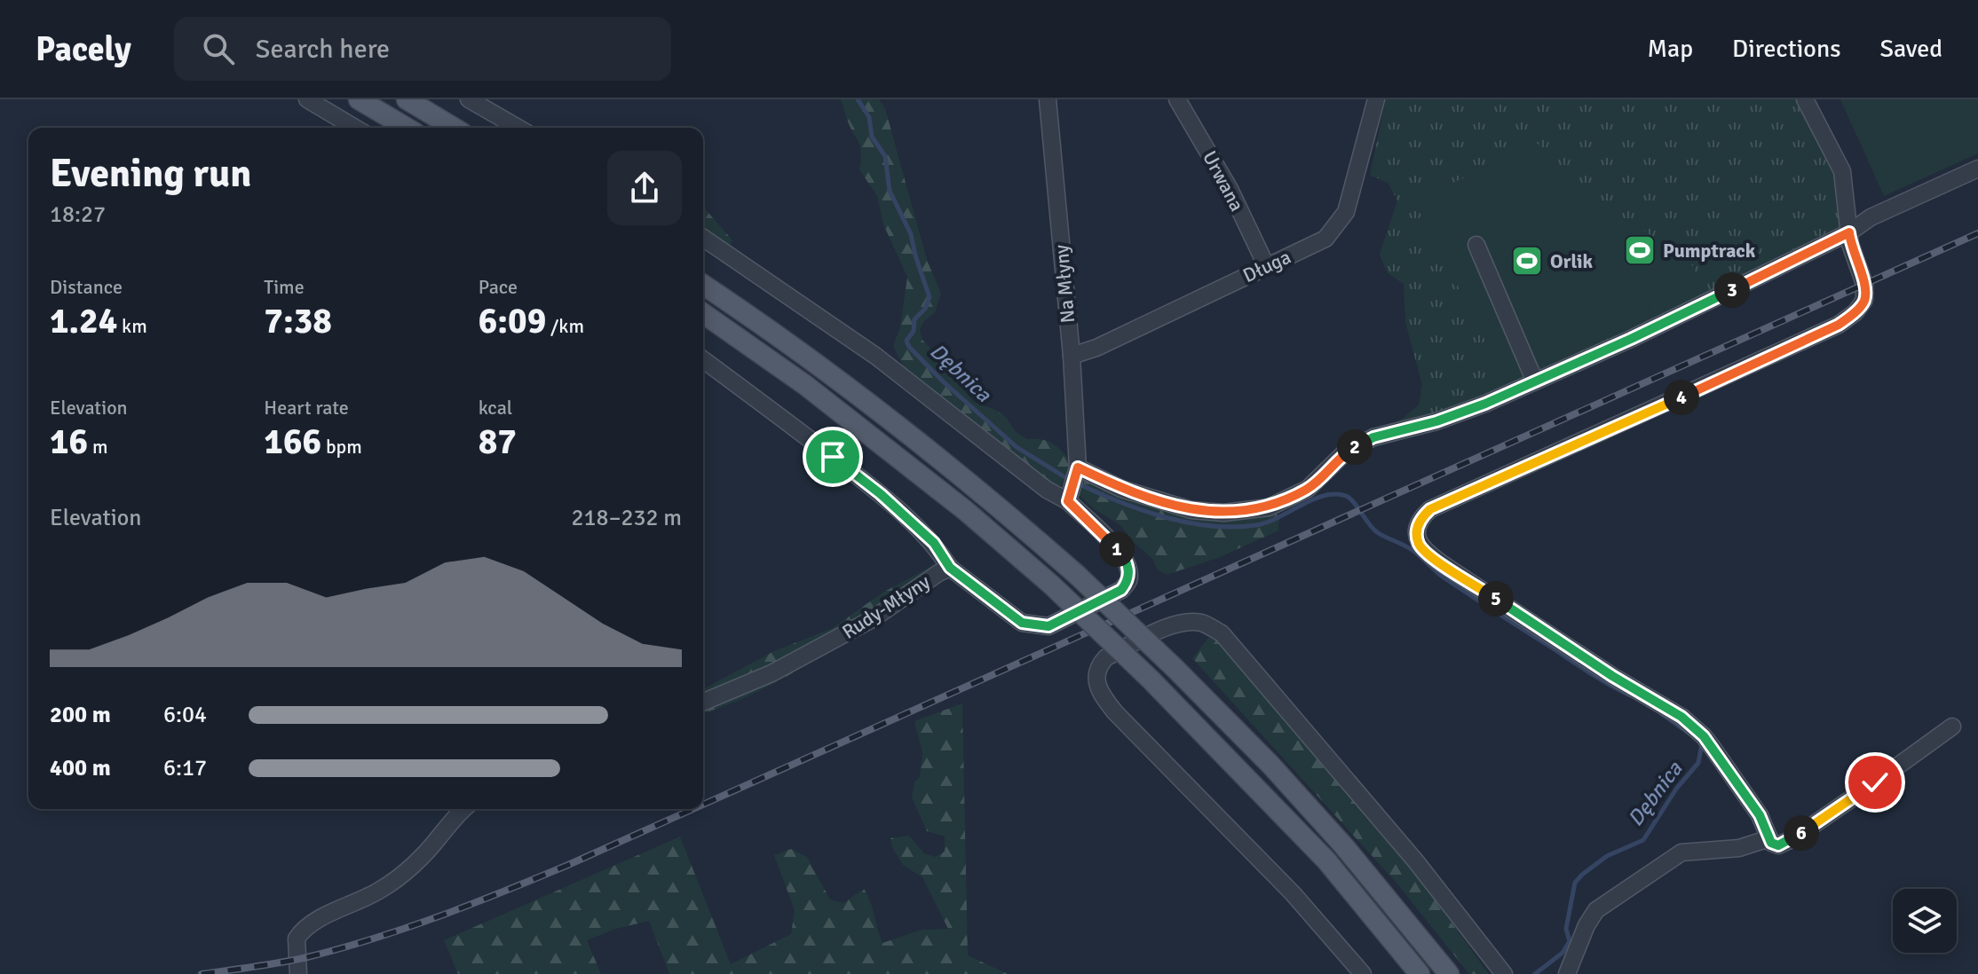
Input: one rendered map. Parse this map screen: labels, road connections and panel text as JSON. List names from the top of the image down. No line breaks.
{"streets":{"street":["Urwana","Długa","Na Młyny","Rudy-Młyny"]},"crossings":[["Urwana","Długa"],["Długa","Na Młyny"]],"water":["Dębnica"],"places":{"sports":["Pumptrack","Orlik"]},"page":{"header":"Pacely","search":"Search here","nav":["Map","Directions","Saved"],"heading":["Evening run","18:27"],"stats":[["Distance","1.24 km"],["Time","7:38"],["Pace","6:09 /km"],["Elevation","16 m"],["Heart rate","166 bpm"],["kcal","87"]],"pins":["3","4","2","1","5","6"],"chart":["Elevation","218–232 m"],"list":[{"name":"200 m","note":"6:04"},{"name":"400 m","note":"6:17"}]}}
